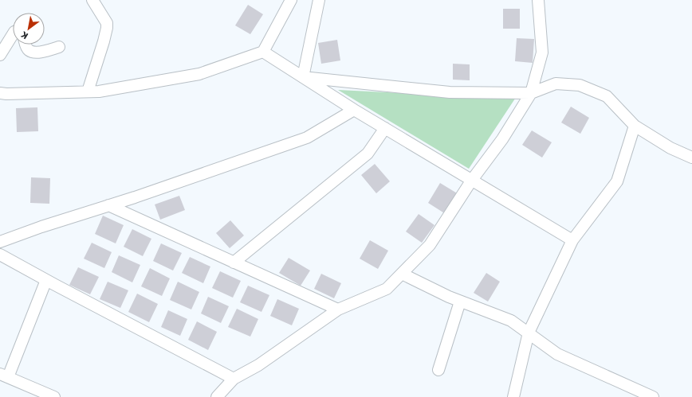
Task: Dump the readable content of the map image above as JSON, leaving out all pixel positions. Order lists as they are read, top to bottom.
{
  "north": "bottom left"
}
